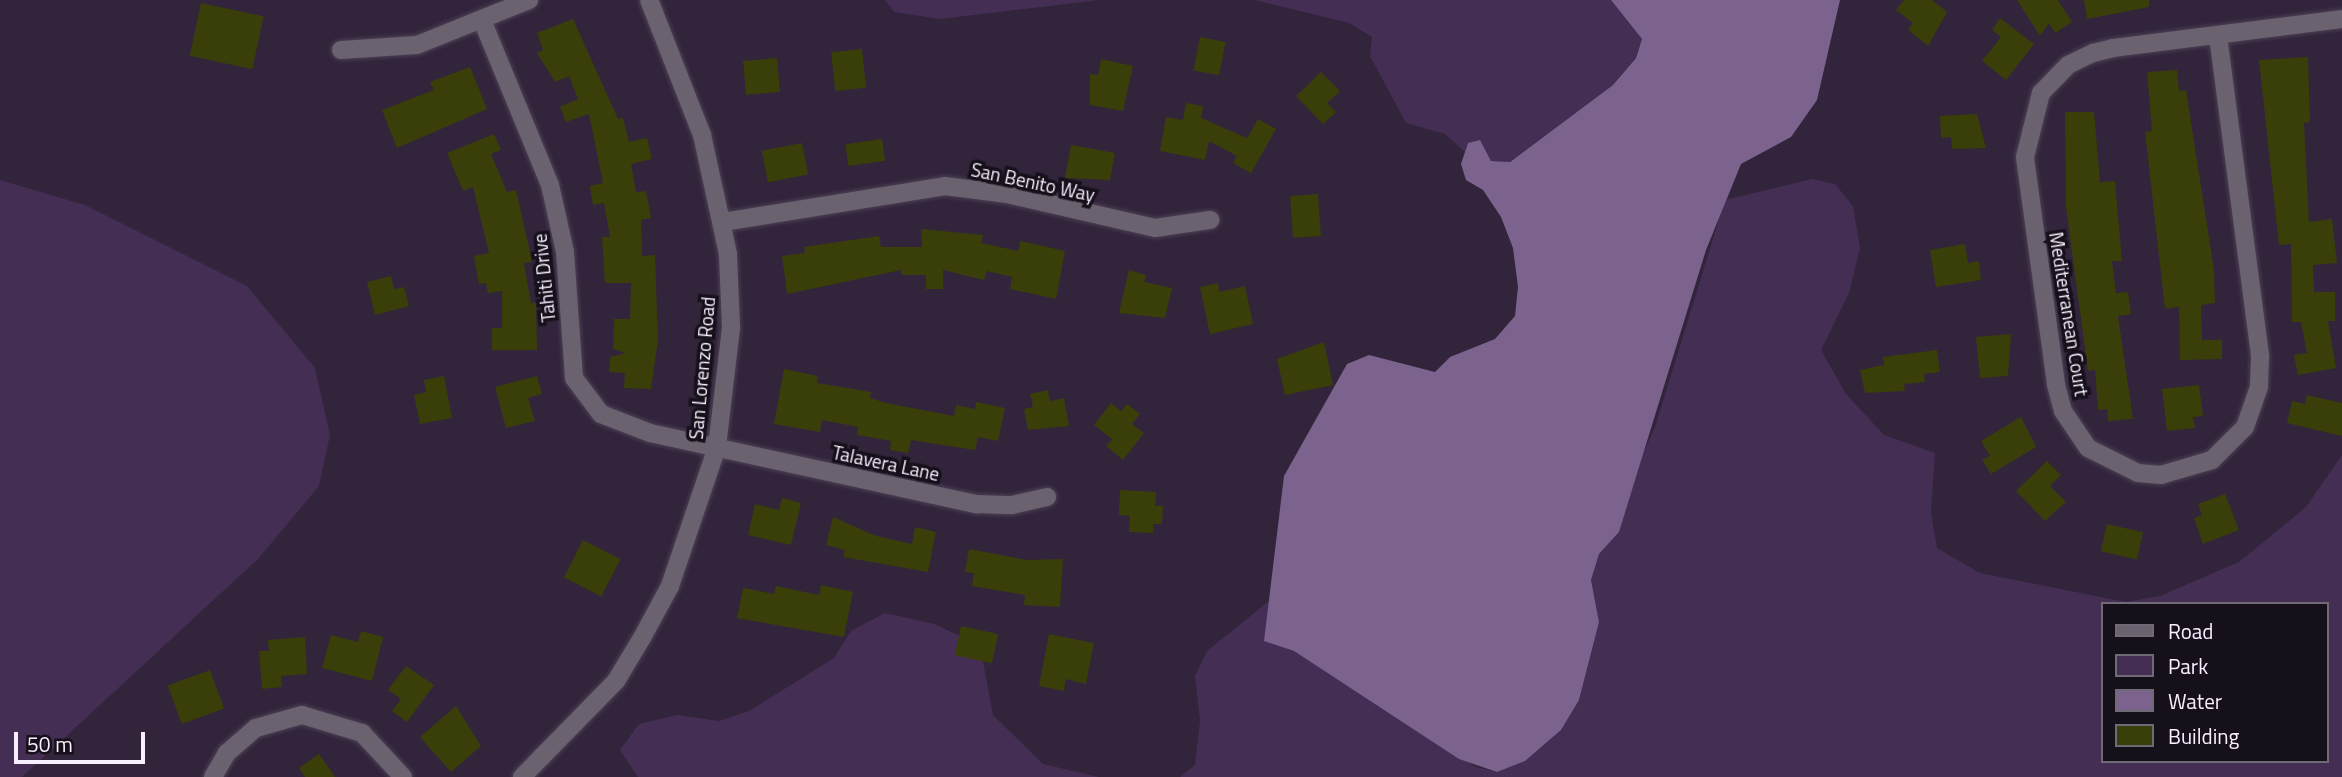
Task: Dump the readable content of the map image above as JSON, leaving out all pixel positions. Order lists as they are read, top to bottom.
{
  "streets": {
    "street": [
      "San Benito Way",
      "Tahiti Drive",
      "Mediterranean Court",
      "San Lorenzo Road",
      "Talavera Lane"
    ]
  },
  "crossings": [
    ["San Benito Way", "San Lorenzo Road"],
    ["Tahiti Drive", "San Lorenzo Road"],
    ["Tahiti Drive", "Talavera Lane"],
    ["San Lorenzo Road", "Talavera Lane"]
  ],
  "legend": [
    "Road",
    "Park",
    "Water",
    "Building"
  ],
  "scale_bar": "50 m"
}
